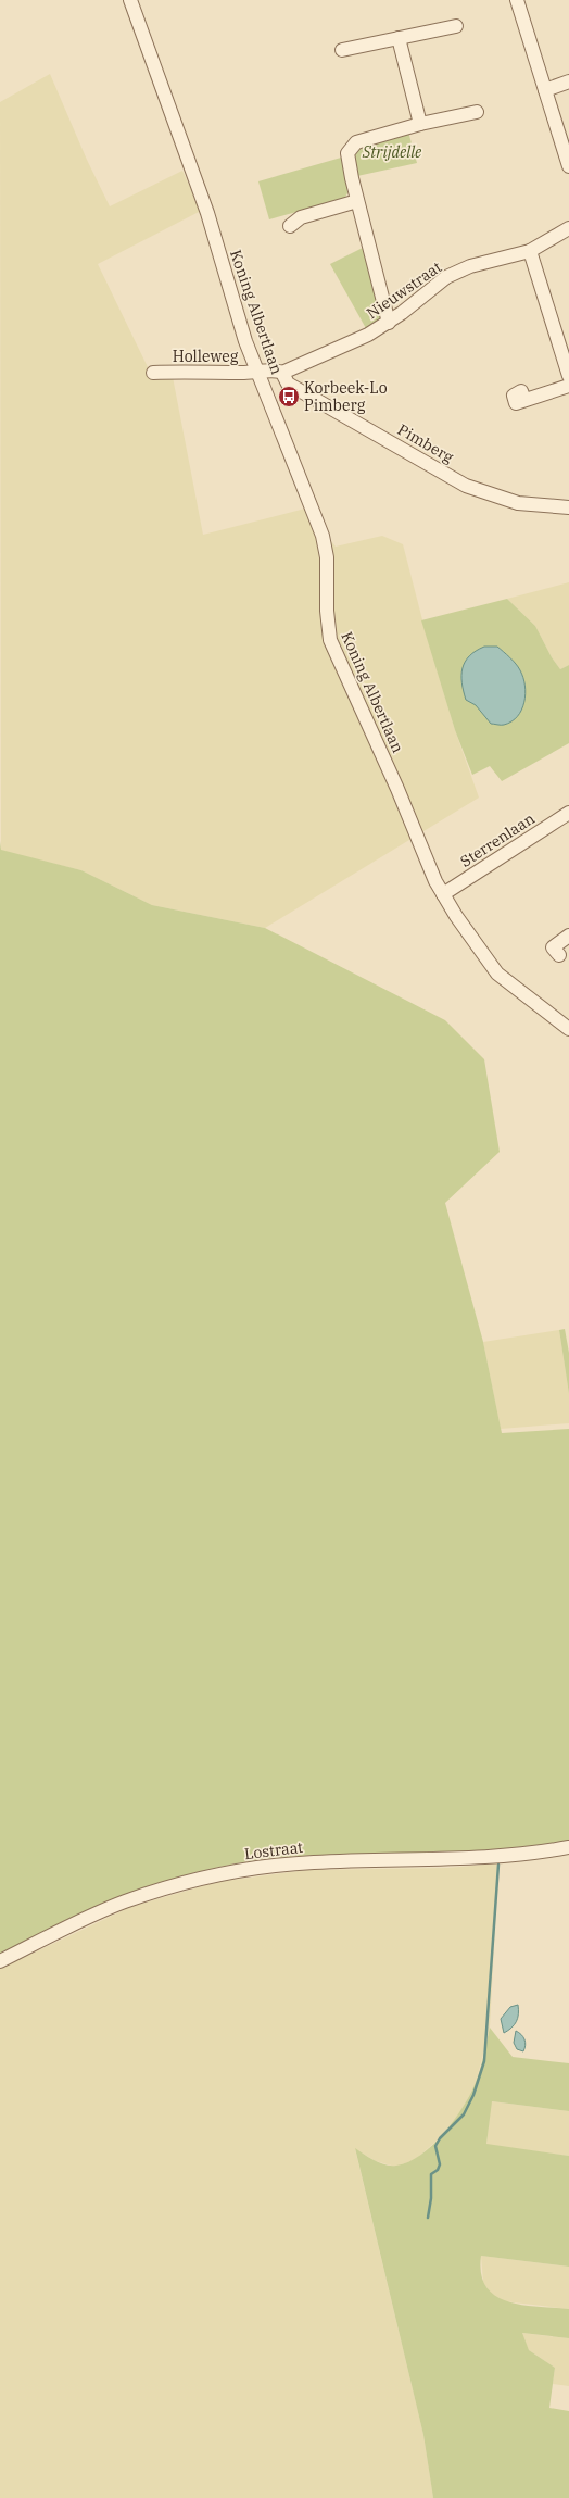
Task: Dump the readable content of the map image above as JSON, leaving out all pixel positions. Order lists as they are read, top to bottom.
{
  "streets": {
    "street": [
      "Nieuwstraat",
      "Koning Albertlaan",
      "Holleweg",
      "Pimberg",
      "Sterrenlaan",
      "Lostraat"
    ]
  },
  "crossings": [
    ["Nieuwstraat", "Koning Albertlaan"],
    ["Nieuwstraat", "Holleweg"],
    ["Nieuwstraat", "Pimberg"],
    ["Koning Albertlaan", "Holleweg"],
    ["Koning Albertlaan", "Sterrenlaan"]
  ],
  "parks": ["Strijdelle"],
  "places": {
    "bus stop": ["Korbeek-Lo Pimberg"]
  }
}
